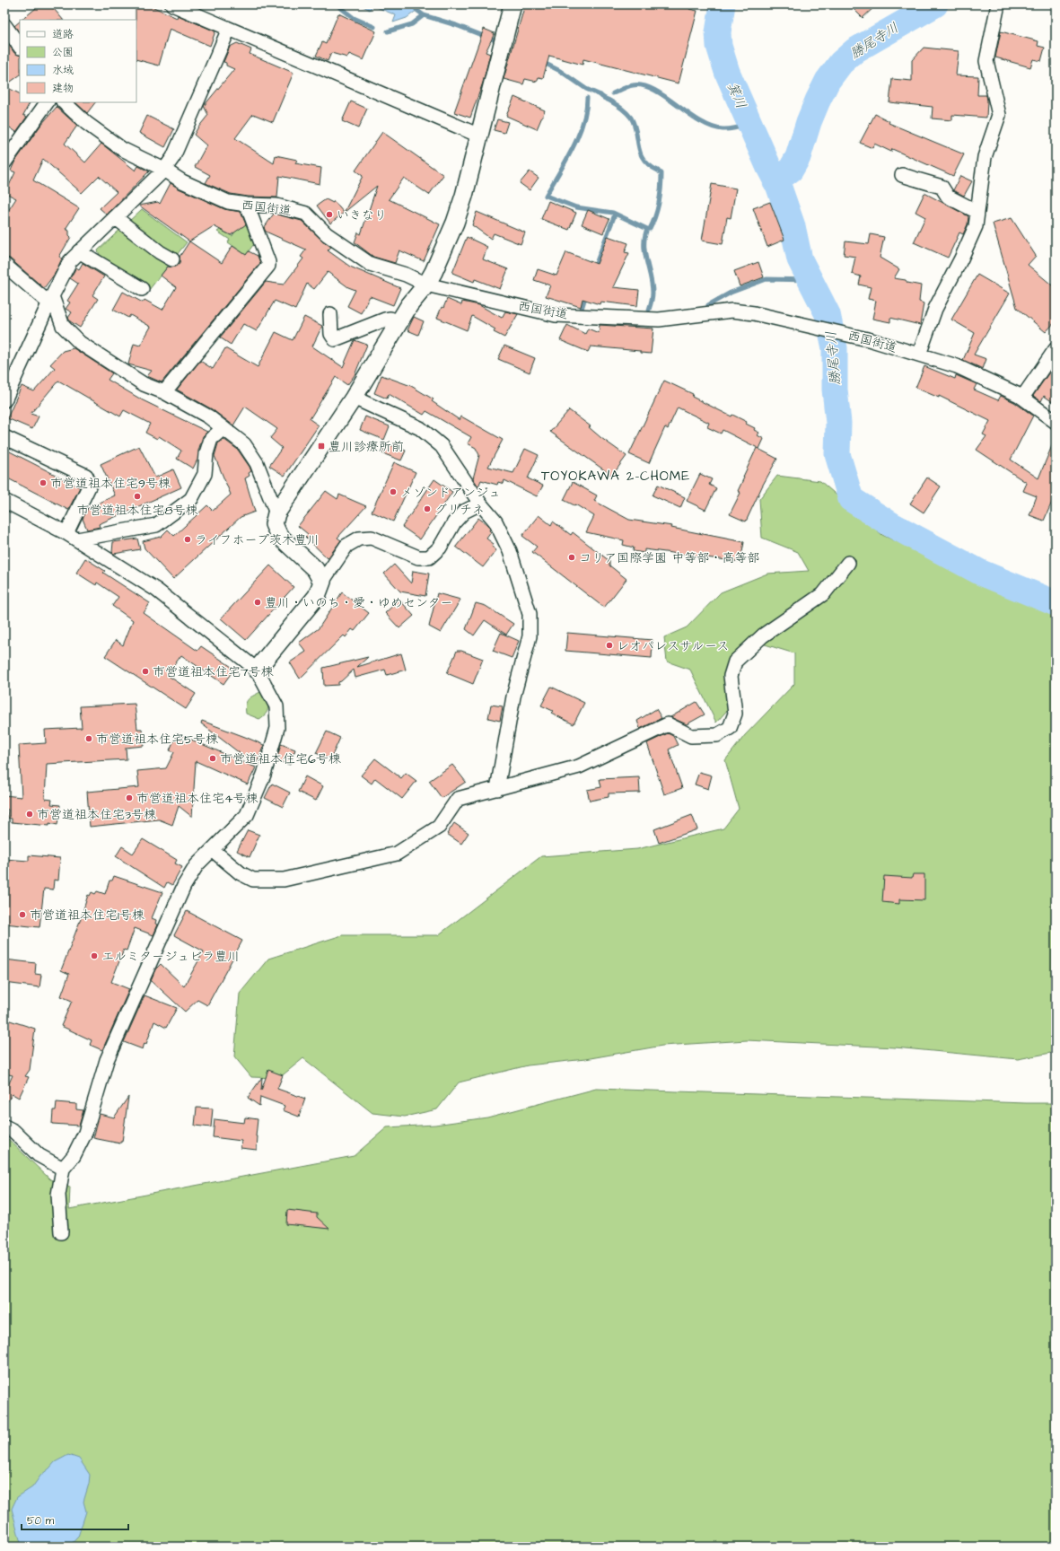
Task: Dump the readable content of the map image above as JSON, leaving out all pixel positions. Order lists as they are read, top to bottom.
{
  "streets": {
    "street": ["西国街道"]
  },
  "districts": ["TOYOKAWA 2-CHOME"],
  "water": ["勝尾寺川", "箕川"],
  "places": {
    "other": [
      "いきなり",
      "市営道祖本住宅9号棟",
      "メゾンドアンジュ",
      "市営道祖本住宅8号棟",
      "グリチネ",
      "ライフホープ茨木豊川",
      "コリア国際学園 中等部・高等部",
      "豊川・いのち・愛・ゆめセンター",
      "レオパレスサルース",
      "市営道祖本住宅7号棟",
      "市営道祖本住宅5号棟",
      "市営道祖本住宅6号棟",
      "市営道祖本住宅4号棟",
      "市営道祖本住宅3号棟",
      "市営道祖本住宅1号棟",
      "エルミタージュビラ豊川"
    ],
    "transit": ["豊川診療所前"]
  },
  "legend": [
    "道路",
    "公園",
    "水域",
    "建物"
  ],
  "scale_bar": "50 m"
}
